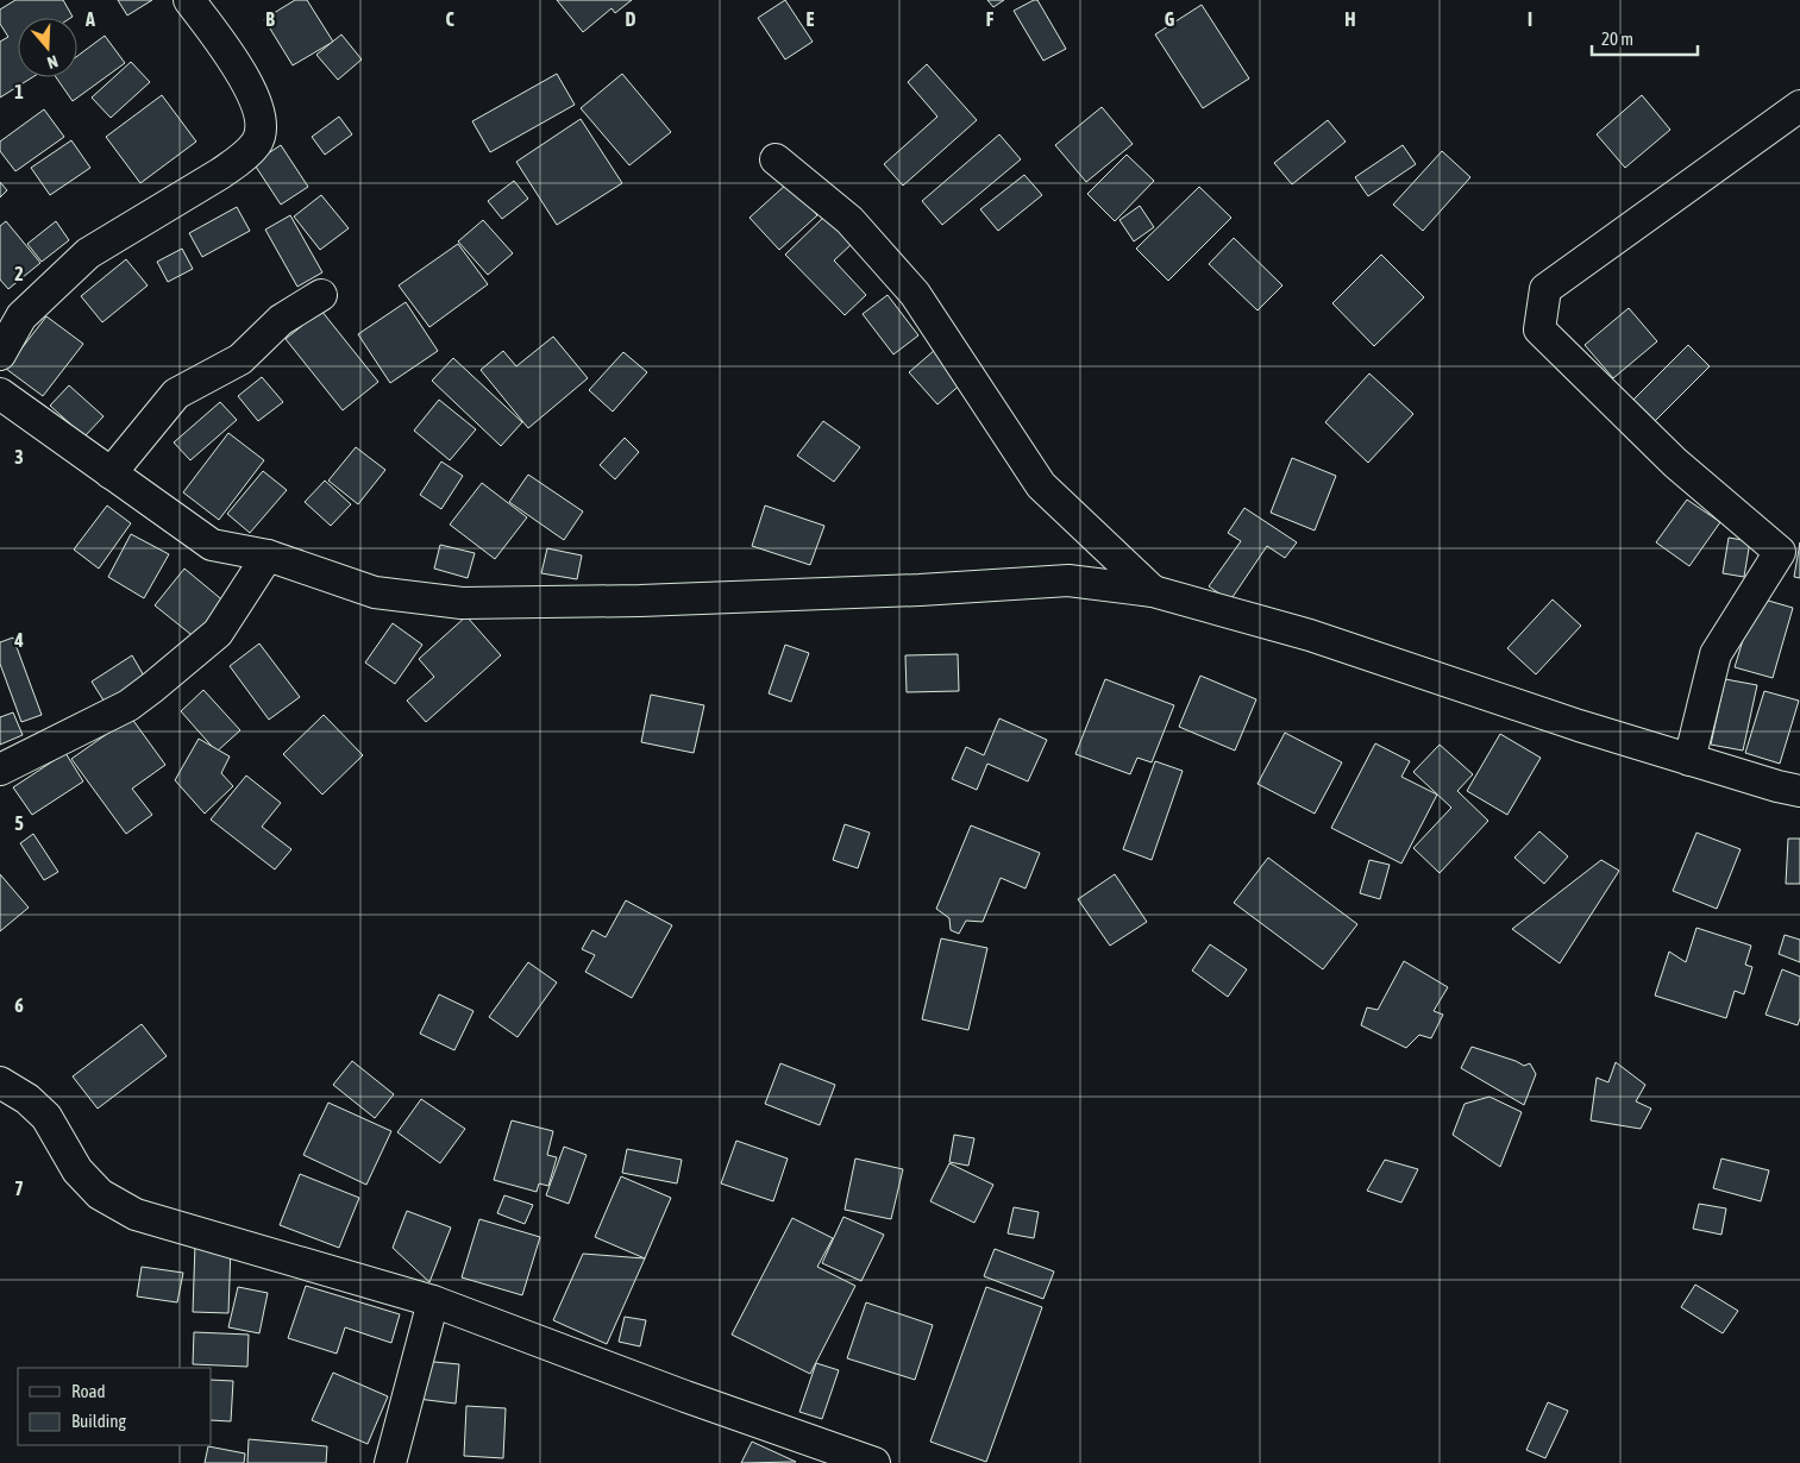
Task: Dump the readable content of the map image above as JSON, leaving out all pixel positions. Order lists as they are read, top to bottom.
{
  "legend": ["Road", "Building"],
  "scale_bar": "20 m",
  "north": "bottom",
  "grid": {
    "columns": [
      "A",
      "B",
      "C",
      "D",
      "E",
      "F",
      "G",
      "H",
      "I"
    ],
    "rows": [
      "1",
      "2",
      "3",
      "4",
      "5",
      "6",
      "7"
    ]
  }
}
